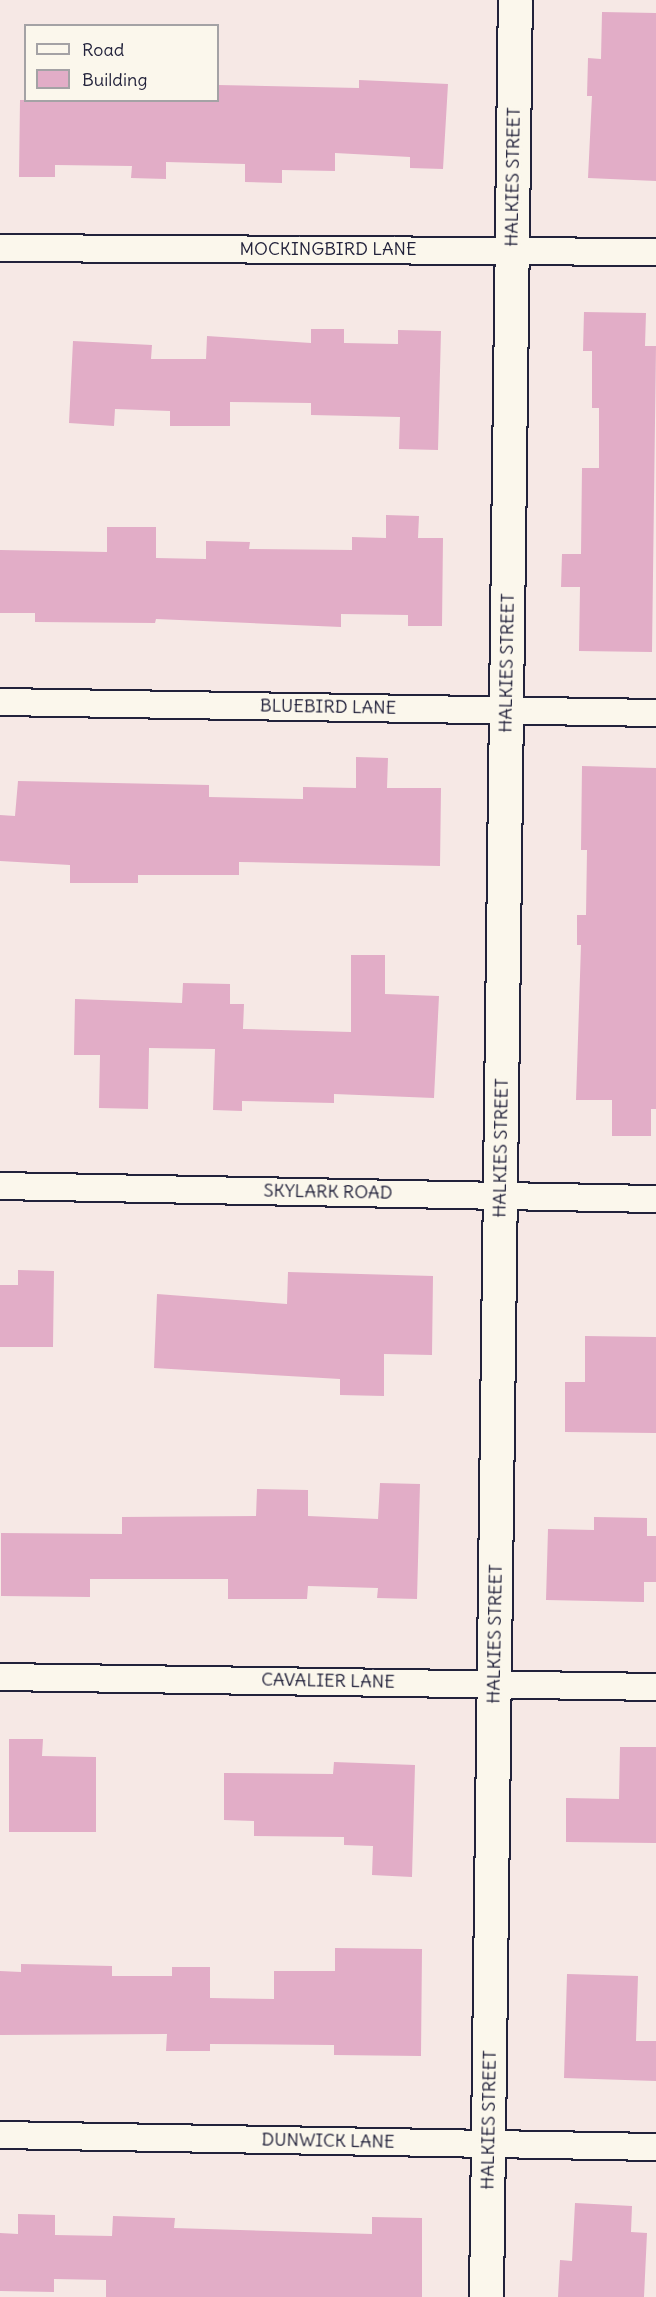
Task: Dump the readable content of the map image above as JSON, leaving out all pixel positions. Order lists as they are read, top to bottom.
{
  "streets": {
    "street": [
      "HALKIES STREET",
      "MOCKINGBIRD LANE",
      "BLUEBIRD LANE",
      "SKYLARK ROAD",
      "CAVALIER LANE",
      "DUNWICK LANE"
    ]
  },
  "crossings": [
    ["HALKIES STREET", "MOCKINGBIRD LANE"],
    ["HALKIES STREET", "BLUEBIRD LANE"],
    ["HALKIES STREET", "SKYLARK ROAD"],
    ["HALKIES STREET", "CAVALIER LANE"],
    ["HALKIES STREET", "DUNWICK LANE"]
  ],
  "legend": ["Road", "Building"]
}
